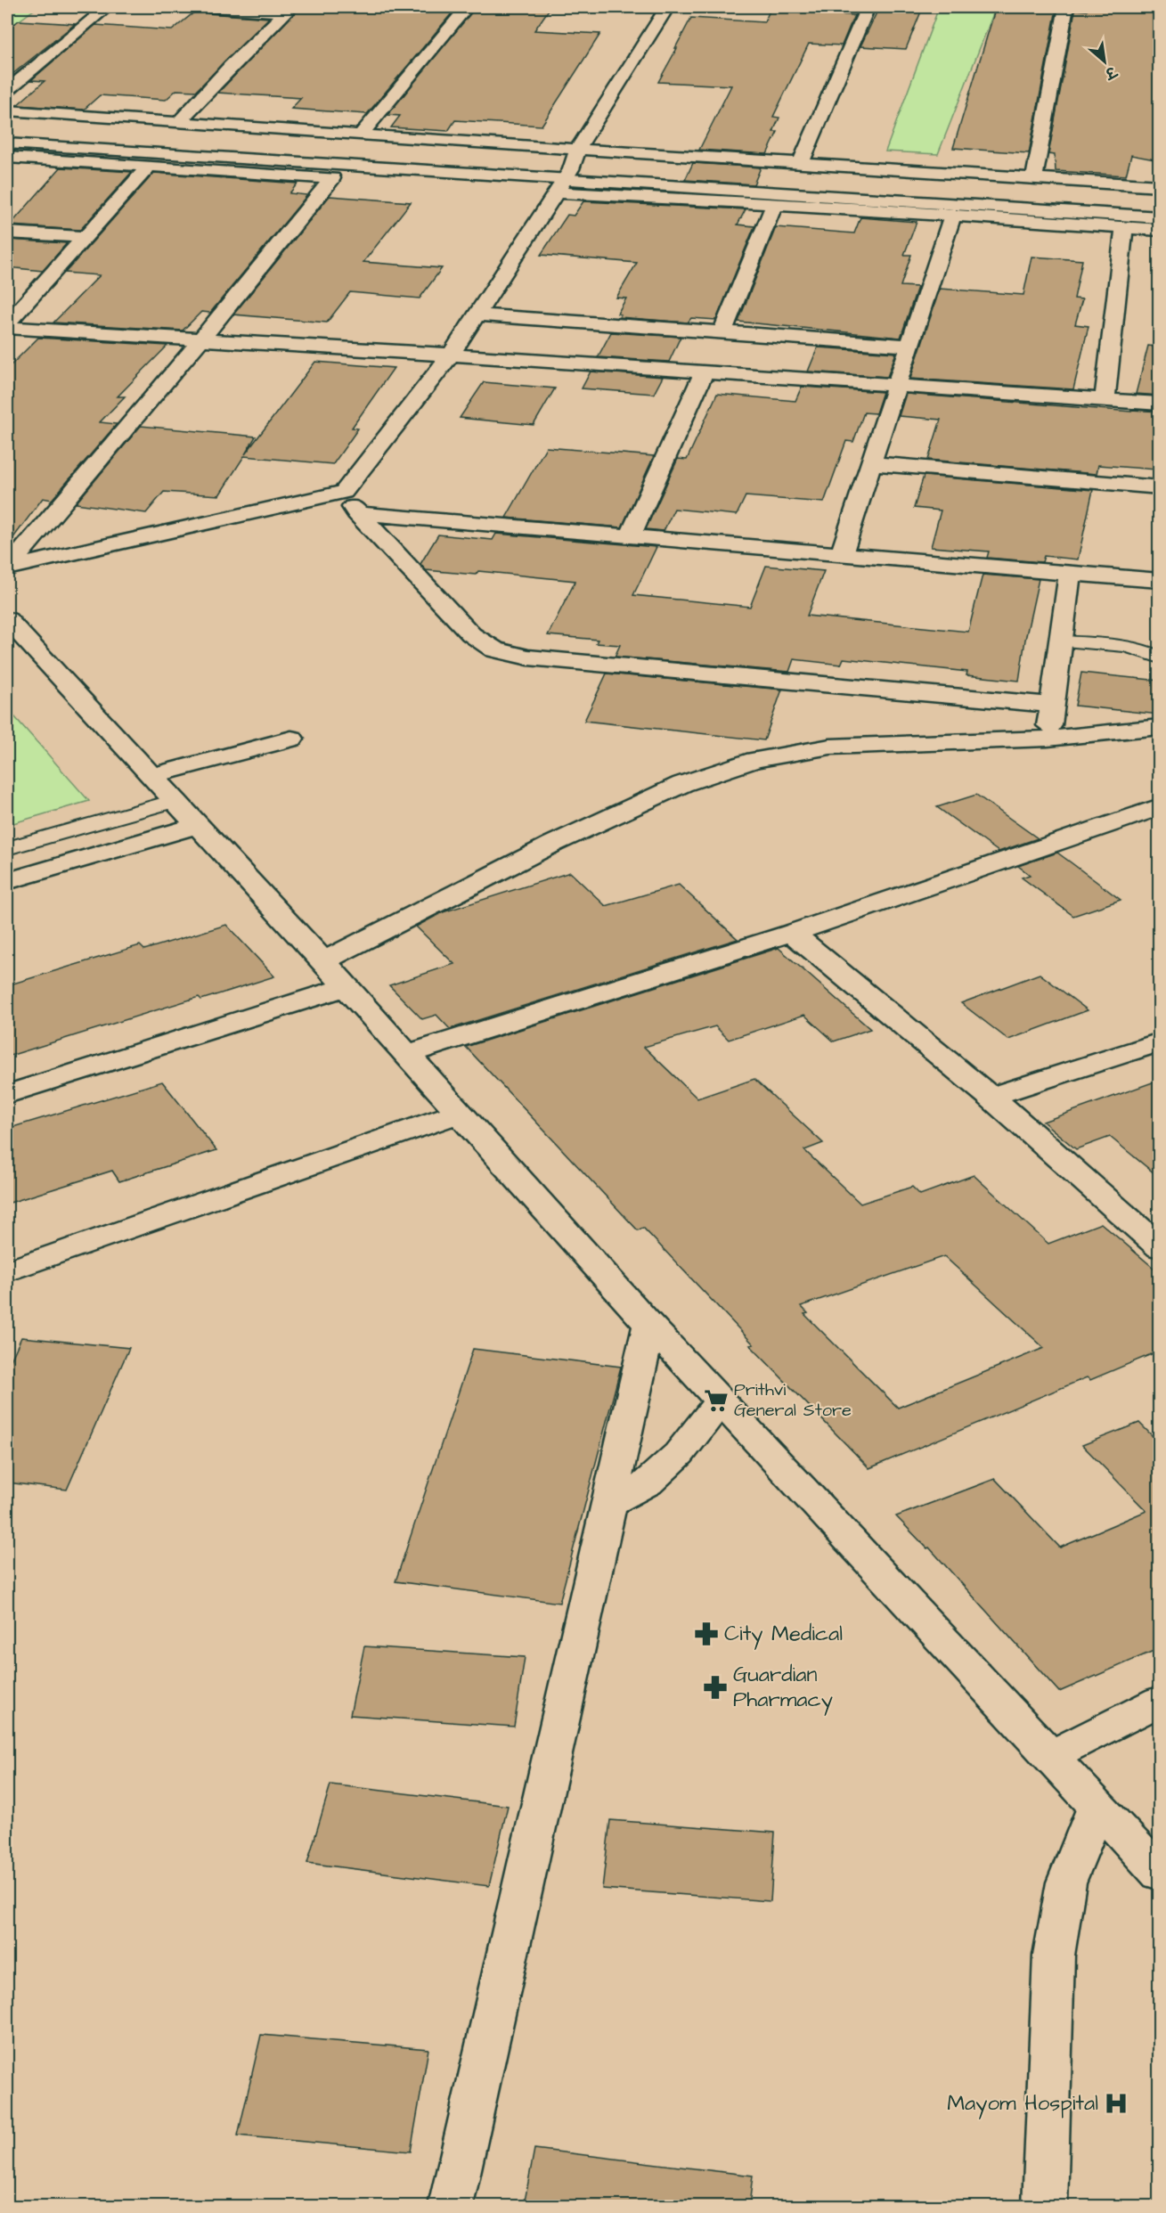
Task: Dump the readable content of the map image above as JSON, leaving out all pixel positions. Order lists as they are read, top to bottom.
{
  "places": {
    "supermarket": ["Prithvi General Store"],
    "pharmacy": ["City Medical", "Guardian Pharmacy"],
    "hospital": ["Mayom Hospital"]
  },
  "north": "bottom right"
}
